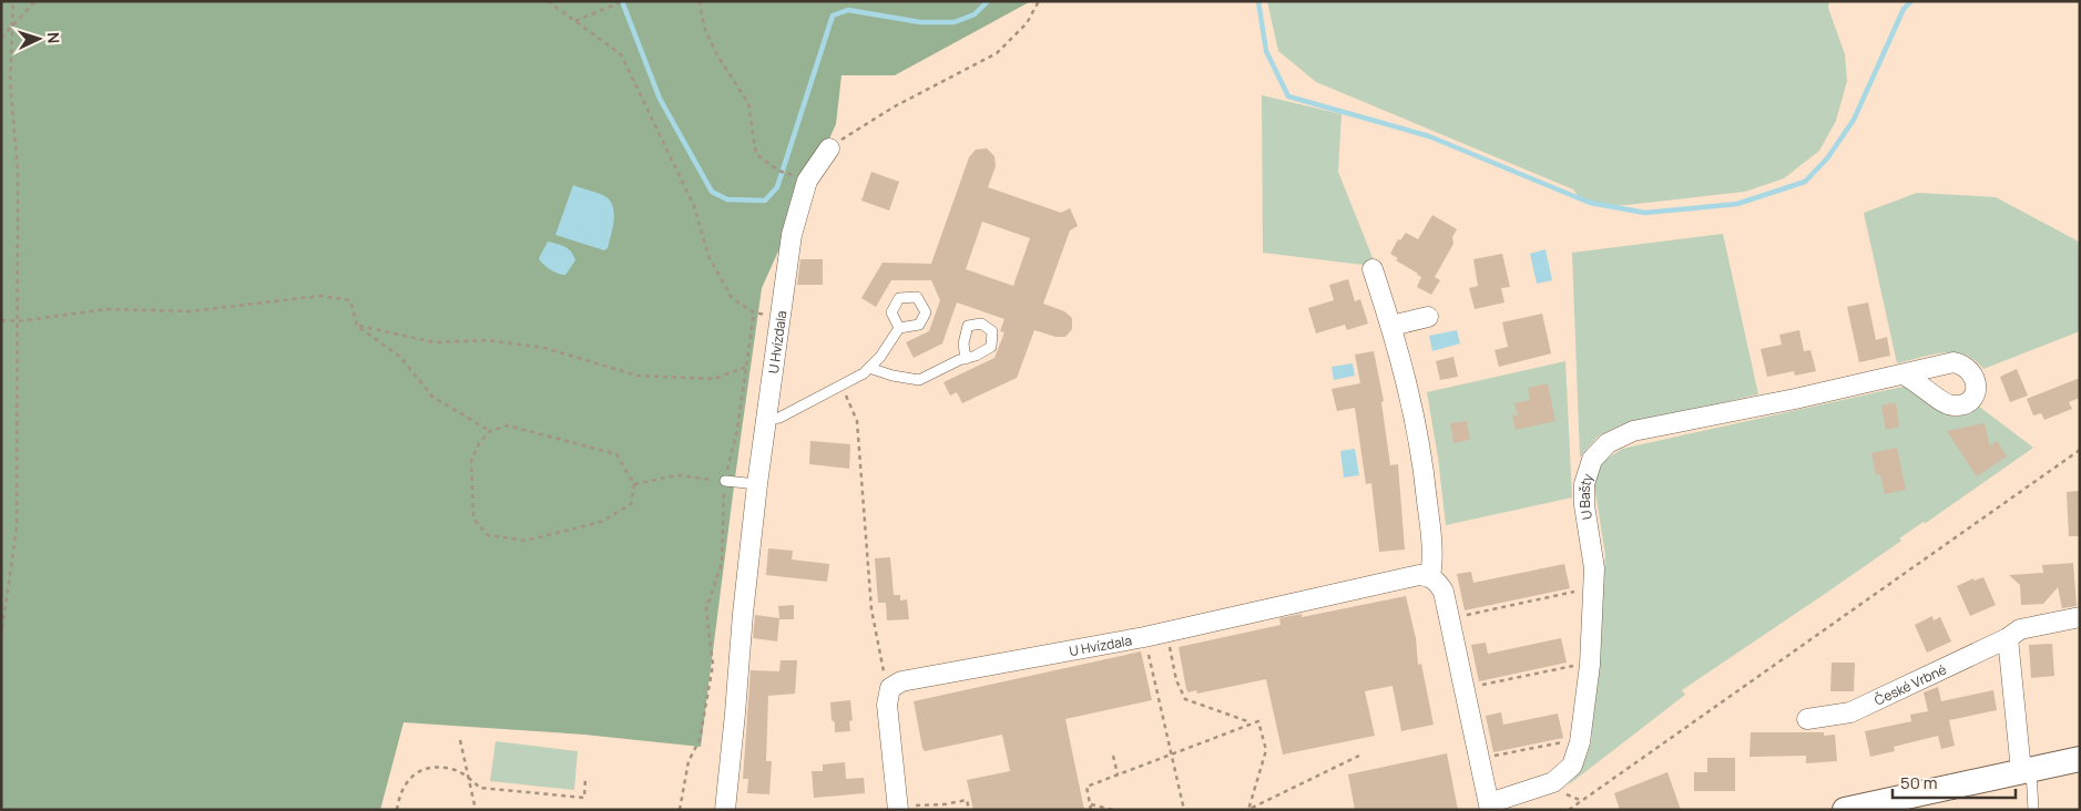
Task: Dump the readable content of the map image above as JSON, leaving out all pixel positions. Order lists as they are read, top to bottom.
{
  "streets": {
    "street": ["U Hvízdala", "U Bašty", "České Vrbné"]
  },
  "scale_bar": "50 m",
  "north": "right"
}
